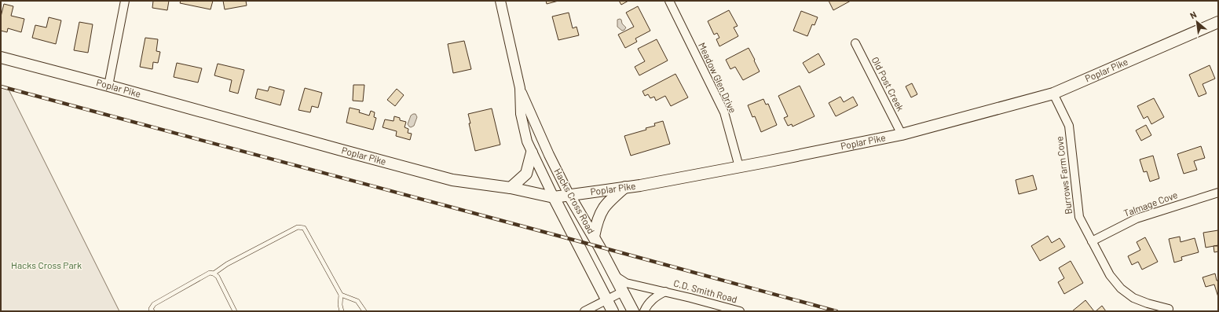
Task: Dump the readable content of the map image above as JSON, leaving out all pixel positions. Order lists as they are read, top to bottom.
{
  "streets": {
    "main road": ["Poplar Pike", "Hacks Cross Road"],
    "street": [
      "Meadow Glen Drive",
      "Old Post Creek",
      "Burrows Farm Cove",
      "Talmage Cove",
      "C.D. Smith Road"
    ]
  },
  "crossings": [
    ["Poplar Pike", "Meadow Glen Drive"],
    ["Poplar Pike", "Old Post Creek"],
    ["Poplar Pike", "Burrows Farm Cove"],
    ["Poplar Pike", "Hacks Cross Road"],
    ["Burrows Farm Cove", "Talmage Cove"],
    ["Hacks Cross Road", "C.D. Smith Road"]
  ],
  "parks": ["Hacks Cross Park"],
  "north": "top left"
}
